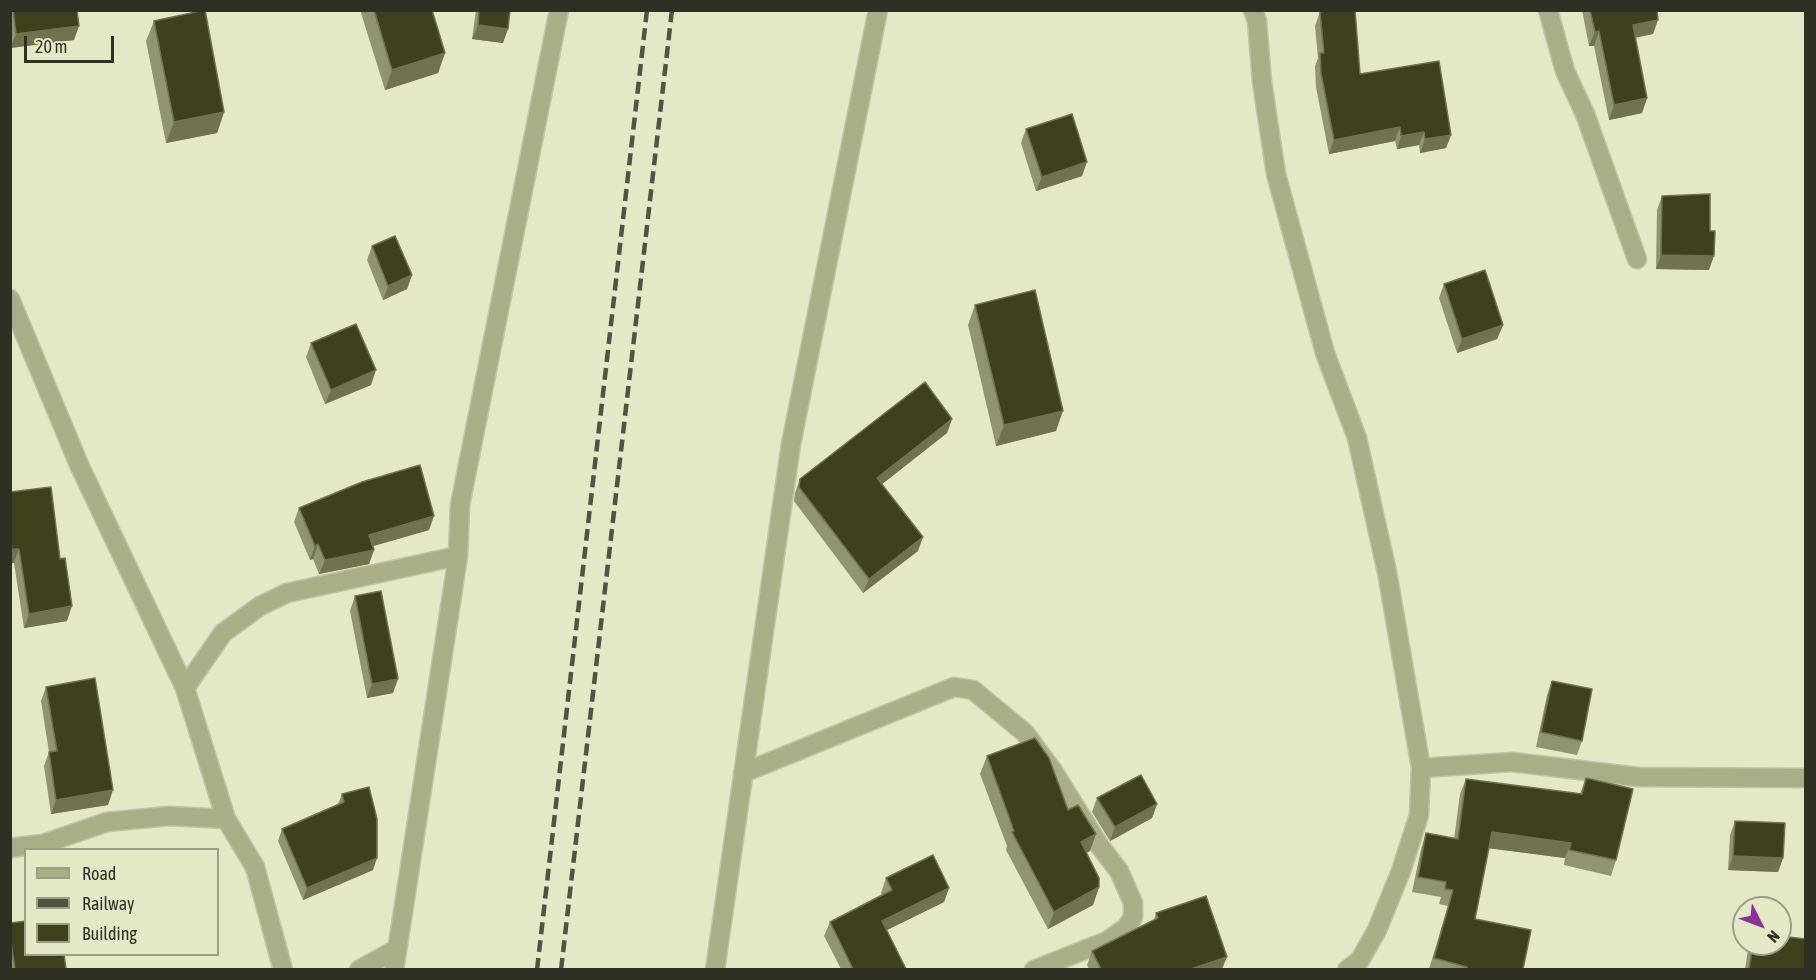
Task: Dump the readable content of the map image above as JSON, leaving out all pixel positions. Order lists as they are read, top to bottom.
{
  "legend": ["Road", "Railway", "Building"],
  "scale_bar": "20 m",
  "north": "bottom right"
}
